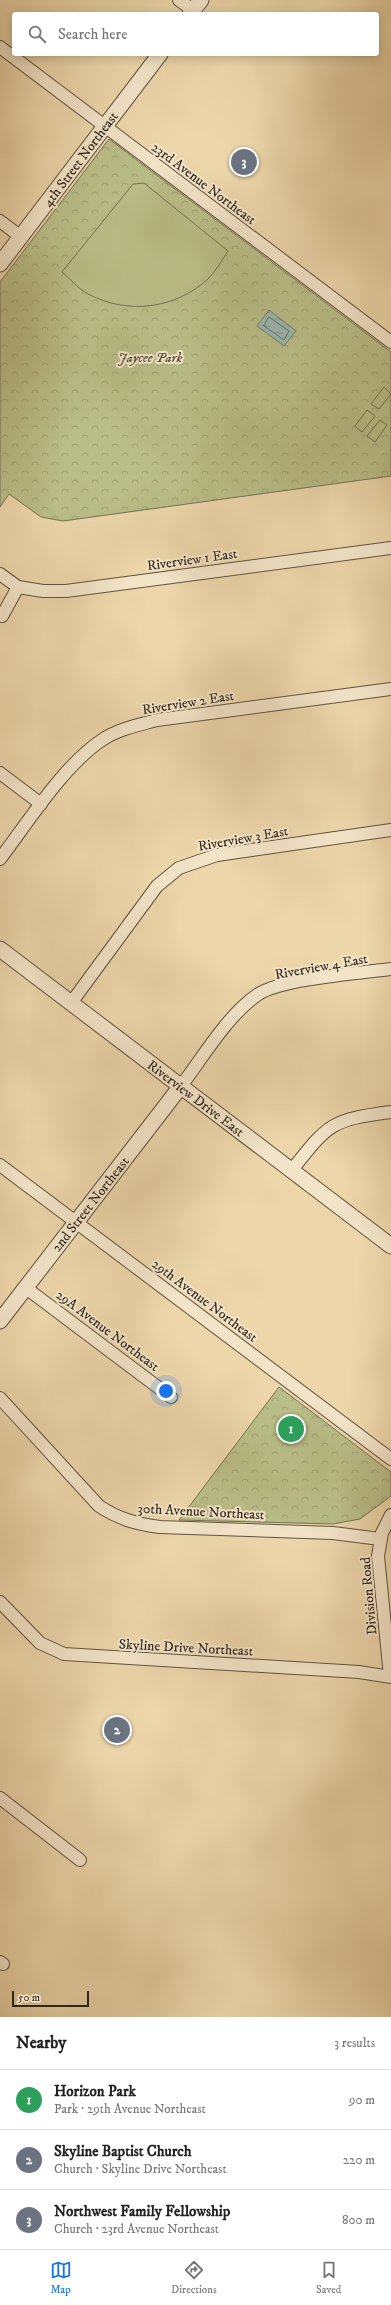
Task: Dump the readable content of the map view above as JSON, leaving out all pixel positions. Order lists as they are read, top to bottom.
{
  "streets": {
    "street": [
      "4th Street Northeast",
      "23rd Avenue Northeast",
      "Riverview 1 East",
      "Riverview 2 East",
      "Riverview 3 East",
      "Riverview 4 East",
      "Riverview Drive East",
      "2nd Street Northeast",
      "29th Avenue Northeast",
      "29A Avenue Northeast",
      "30th Avenue Northeast",
      "Division Road",
      "Skyline Drive Northeast"
    ]
  },
  "crossings": [
    ["4th Street Northeast", "23rd Avenue Northeast"],
    ["Riverview 3 East", "Riverview Drive East"],
    ["Riverview 4 East", "Riverview Drive East"],
    ["Riverview 4 East", "2nd Street Northeast"],
    ["Riverview Drive East", "2nd Street Northeast"],
    ["2nd Street Northeast", "29th Avenue Northeast"],
    ["2nd Street Northeast", "29A Avenue Northeast"],
    ["30th Avenue Northeast", "Division Road"],
    ["Division Road", "Skyline Drive Northeast"]
  ],
  "parks": ["Jaycee Park"],
  "scale_bar": "50 m",
  "page": {
    "search": "Search here",
    "pins": ["3", "1", "2"],
    "scale": "50 m",
    "heading": ["Nearby", "3 results"],
    "list": [
      {
        "mark": "1",
        "name": "Horizon Park",
        "note": "Park · 29th Avenue Northeast",
        "value": "90 m"
      },
      {
        "mark": "2",
        "name": "Skyline Baptist Church",
        "note": "Church · Skyline Drive Northeast",
        "value": "220 m"
      },
      {
        "mark": "3",
        "name": "Northwest Family Fellowship",
        "note": "Church · 23rd Avenue Northeast",
        "value": "800 m"
      }
    ],
    "nav": ["Map", "Directions", "Saved"]
  }
}
